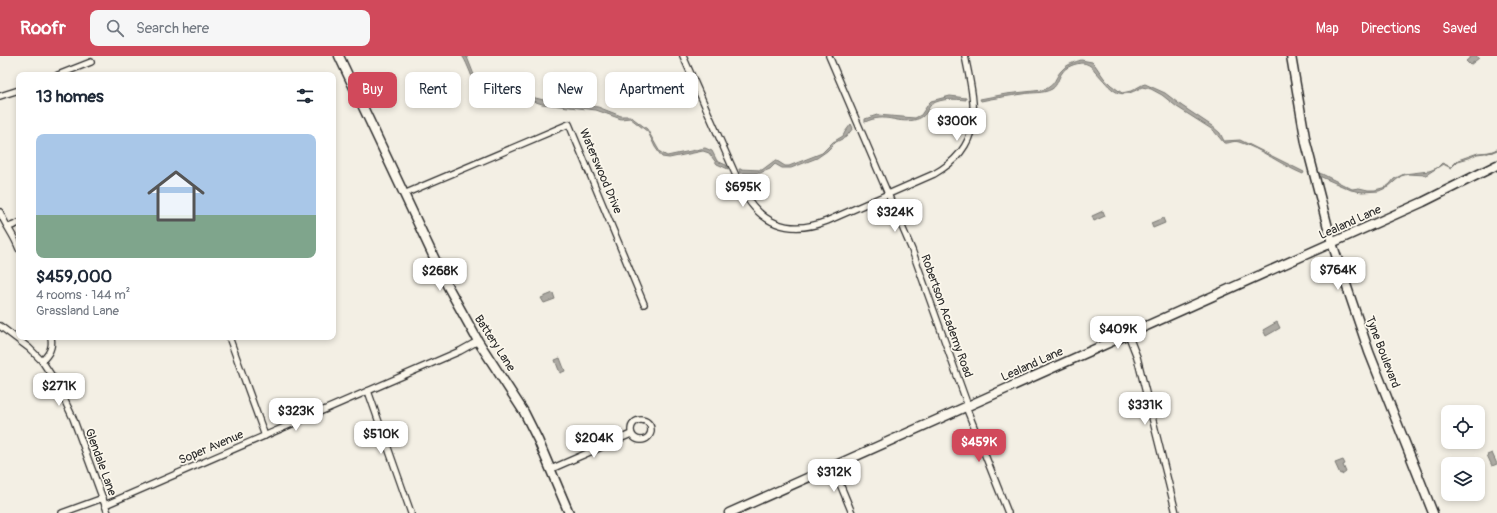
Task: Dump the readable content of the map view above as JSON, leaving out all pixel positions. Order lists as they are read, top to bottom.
{
  "streets": {
    "street": [
      "Waterswood Drive",
      "Lealand Lane",
      "Robertson Academy Road",
      "Battery Lane",
      "Tyne Boulevard",
      "Soper Avenue",
      "Glendale Lane"
    ]
  },
  "crossings": [
    ["Waterswood Drive", "Battery Lane"],
    ["Lealand Lane", "Robertson Academy Road"],
    ["Lealand Lane", "Tyne Boulevard"],
    ["Battery Lane", "Soper Avenue"],
    ["Soper Avenue", "Glendale Lane"]
  ],
  "page": {
    "header": "Roofr",
    "search": "Search here",
    "nav": ["Map", "Directions", "Saved"],
    "chip": [
      "Buy",
      "Rent",
      "Filters",
      "New",
      "Apartment"
    ],
    "heading": "13 homes",
    "price": [
      "$300K",
      "$695K",
      "$324K",
      "$764K",
      "$268K",
      "$409K",
      "$271K",
      "$331K",
      "$323K",
      "$510K",
      "$204K",
      "$459K",
      "$312K"
    ],
    "list": [
      {
        "name": "$459,000",
        "note": "4 rooms · 144 m² · Grassland Lane"
      }
    ]
  }
}
